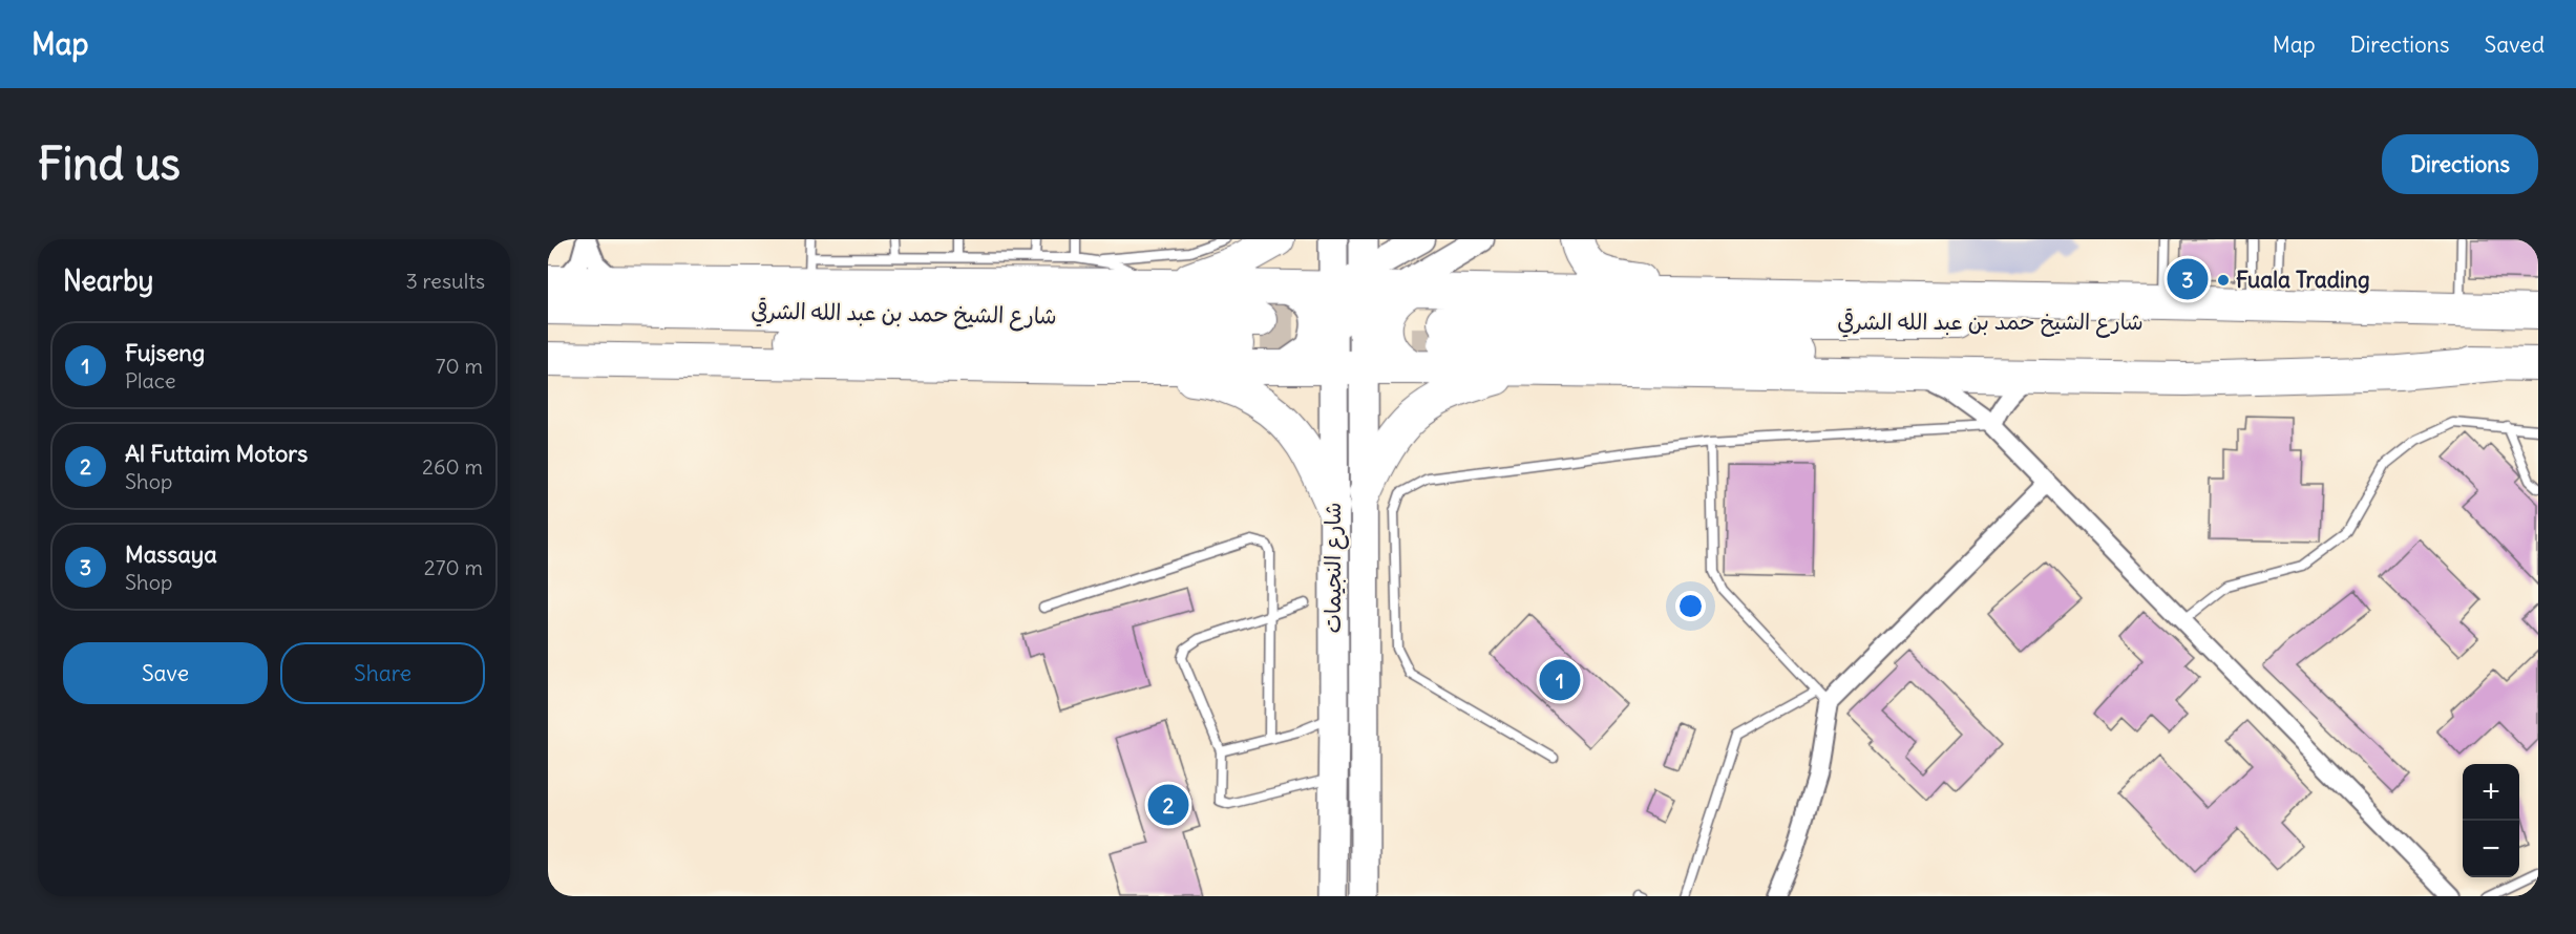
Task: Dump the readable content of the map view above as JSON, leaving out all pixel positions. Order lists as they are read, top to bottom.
{
  "streets": {
    "highway": ["شارع الشيخ حمد بن عبد الله الشرقي"],
    "main road": ["شارع النجيمات"]
  },
  "places": ["Fuala Trading"],
  "page": {
    "header": "Map",
    "nav": ["Map", "Directions", "Saved"],
    "buttons": [
      "Directions",
      ["Save", "Share"]
    ],
    "title": "Find us",
    "heading": ["Nearby", "3 results"],
    "pins": ["3", "1", "2"],
    "list": [
      {
        "mark": "1",
        "name": "Fujseng",
        "note": "Place",
        "value": "70 m"
      },
      {
        "mark": "2",
        "name": "Al Futtaim Motors",
        "note": "Shop",
        "value": "260 m"
      },
      {
        "mark": "3",
        "name": "Massaya",
        "note": "Shop",
        "value": "270 m"
      }
    ],
    "map_buttons": ["+", "−"]
  }
}
